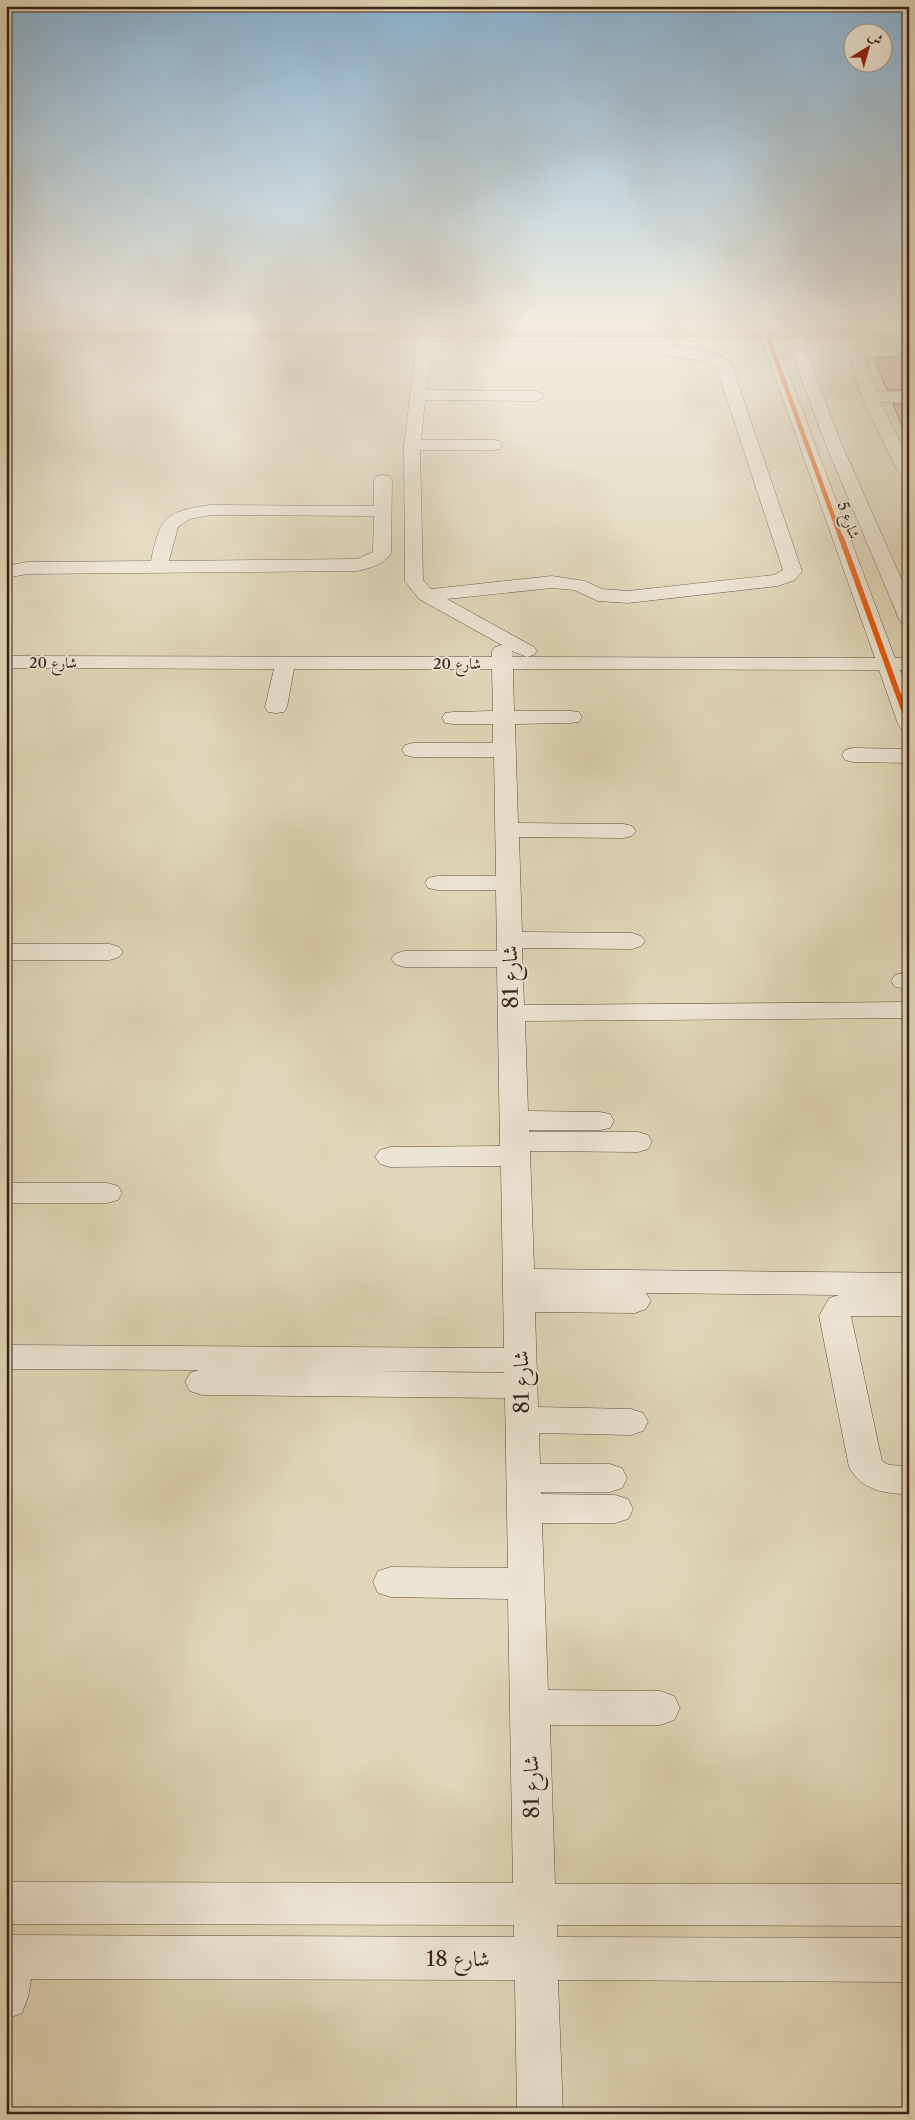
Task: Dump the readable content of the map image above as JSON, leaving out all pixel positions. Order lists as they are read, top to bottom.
{
  "streets": {
    "street": [
      "شارع 5",
      "شارع 20",
      "شارع 81",
      "شارع 18"
    ]
  },
  "crossings": [
    ["شارع 5", "شارع 20"],
    ["شارع 20", "شارع 81"],
    ["شارع 81", "شارع 18"]
  ],
  "north": "top right"
}
